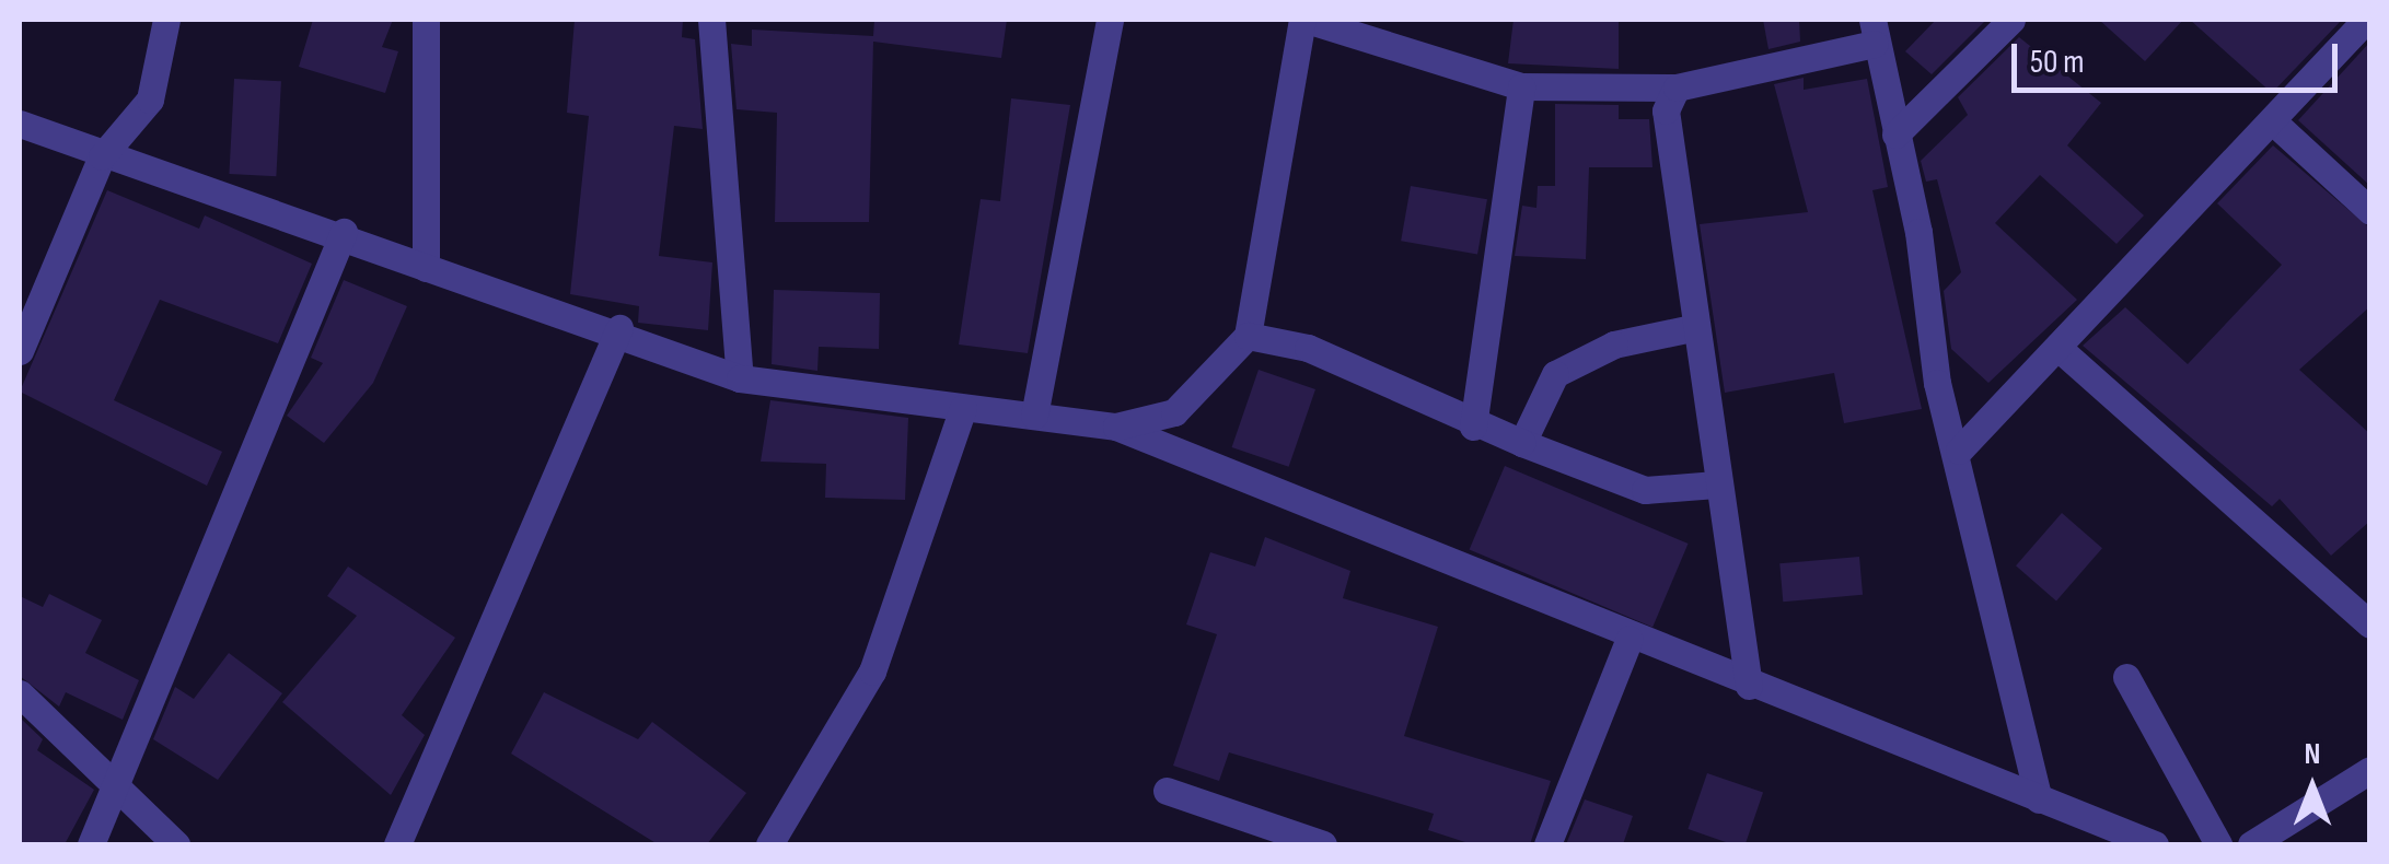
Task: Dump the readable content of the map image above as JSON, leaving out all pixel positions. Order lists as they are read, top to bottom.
{
  "scale_bar": "50 m",
  "north": "top"
}
